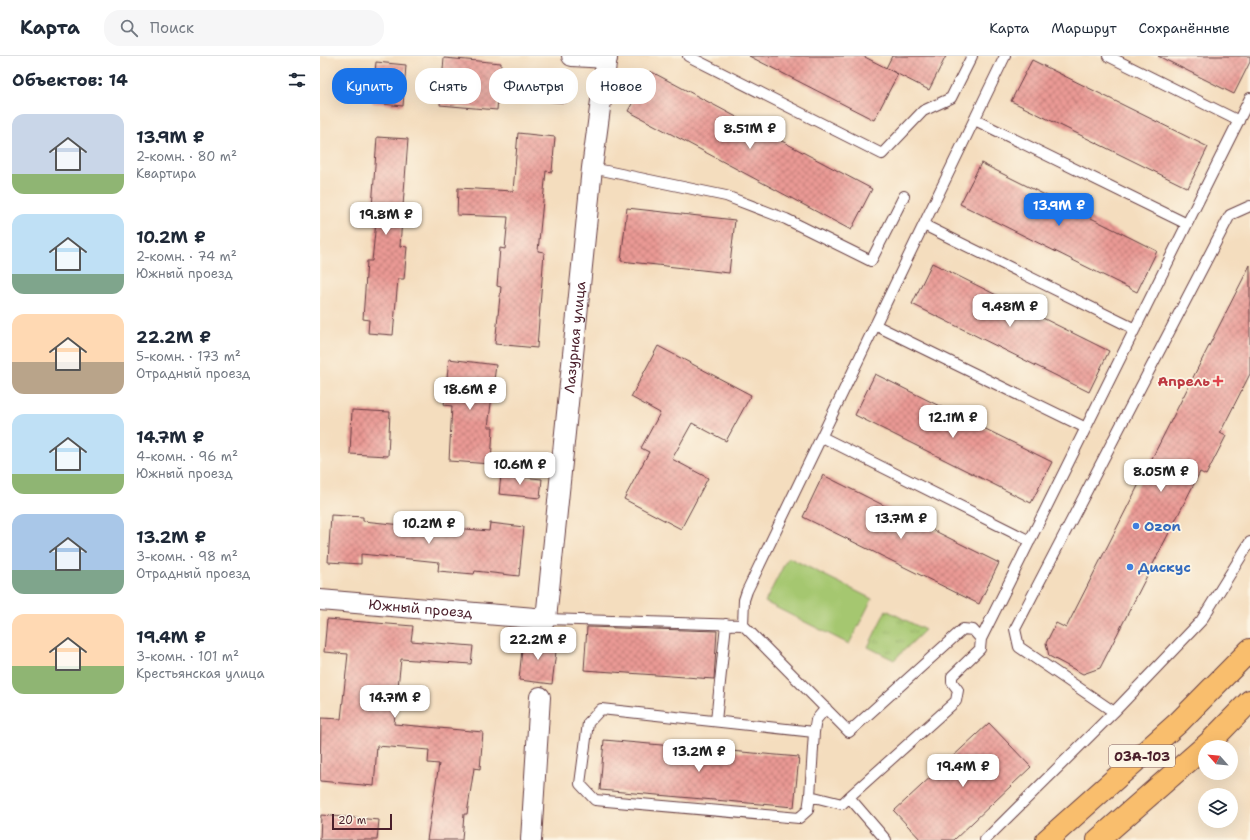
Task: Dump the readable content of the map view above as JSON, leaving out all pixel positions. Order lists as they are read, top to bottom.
{
  "streets": {
    "main road": ["03А-103"],
    "street": ["Лазурная улица", "Южный проезд"]
  },
  "crossings": [
    ["Лазурная улица", "Южный проезд"]
  ],
  "places": {
    "health": ["Апрель"],
    "other": ["Ozon", "Дискус"]
  },
  "scale_bar": "20 m",
  "north": "top left",
  "page": {
    "header": "Карта",
    "search": "Поиск",
    "nav": ["Карта", "Маршрут", "Сохранённые"],
    "heading": "Объектов: 14",
    "chip": [
      "Купить",
      "Снять",
      "Фильтры",
      "Новое"
    ],
    "list": [
      {
        "name": "13.9M ₽",
        "note": "2-комн. · 80 m² · Квартира"
      },
      {
        "name": "10.2M ₽",
        "note": "2-комн. · 74 m² · Южный проезд"
      },
      {
        "name": "22.2M ₽",
        "note": "5-комн. · 173 m² · Отрадный проезд"
      },
      {
        "name": "14.7M ₽",
        "note": "4-комн. · 96 m² · Южный проезд"
      },
      {
        "name": "13.2M ₽",
        "note": "3-комн. · 98 m² · Отрадный проезд"
      },
      {
        "name": "19.4M ₽",
        "note": "3-комн. · 101 m² · Крестьянская улица"
      }
    ],
    "price": [
      "8.51M ₽",
      "13.9M ₽",
      "19.8M ₽",
      "9.48M ₽",
      "18.6M ₽",
      "12.1M ₽",
      "10.6M ₽",
      "8.05M ₽",
      "13.7M ₽",
      "10.2M ₽",
      "22.2M ₽",
      "14.7M ₽",
      "13.2M ₽",
      "19.4M ₽"
    ],
    "scale": "20 m"
  }
}
